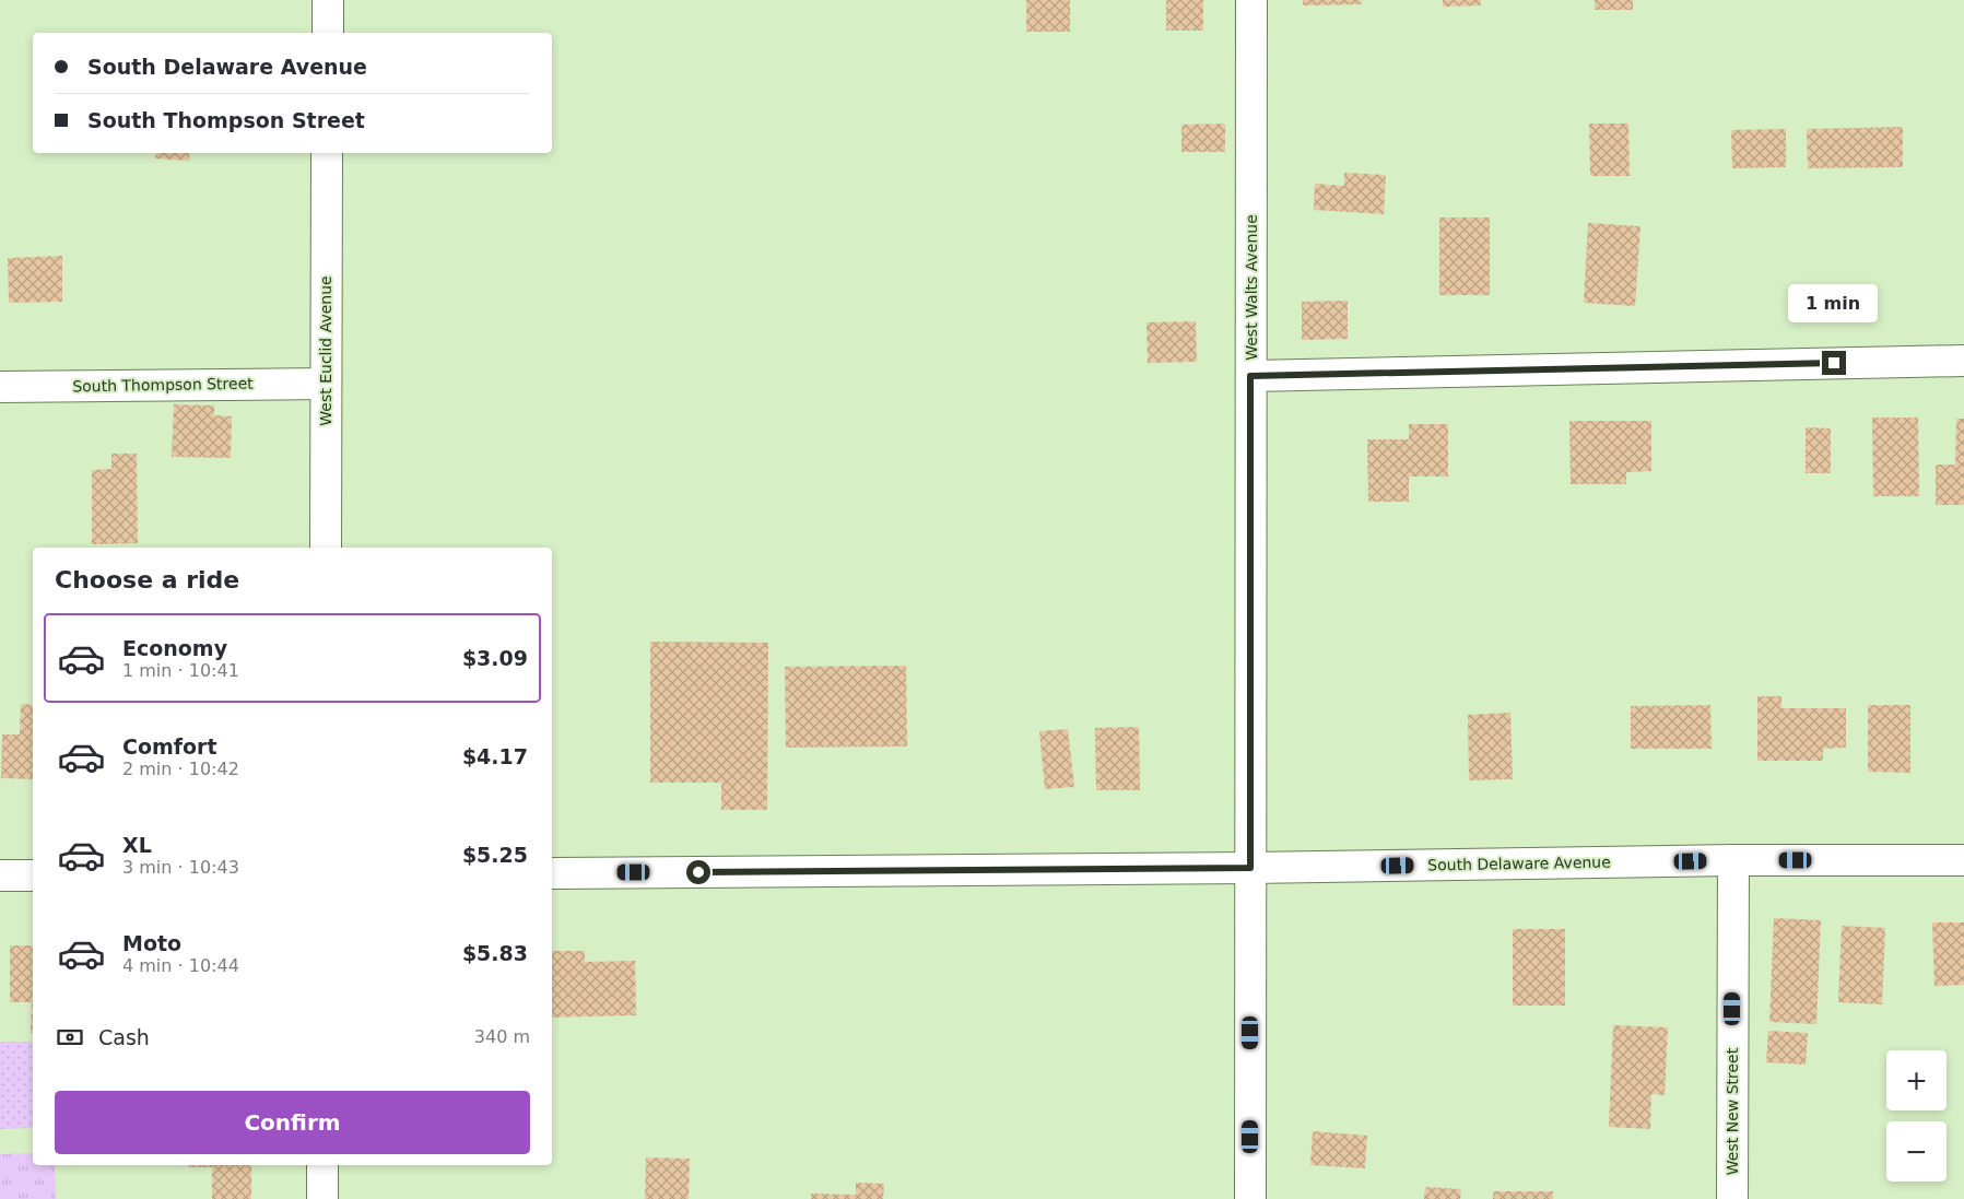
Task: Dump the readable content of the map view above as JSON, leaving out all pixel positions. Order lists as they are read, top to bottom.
{
  "streets": {
    "street": [
      "West Walts Avenue",
      "West Euclid Avenue",
      "South Thompson Street",
      "South Delaware Avenue",
      "West New Street"
    ]
  },
  "crossings": [
    ["West Walts Avenue", "South Delaware Avenue"],
    ["West Euclid Avenue", "South Thompson Street"],
    ["South Delaware Avenue", "West New Street"]
  ],
  "page": {
    "banner": ["South Delaware Avenue", "South Thompson Street"],
    "bubble": "1 min",
    "heading": "Choose a ride",
    "list": [
      {
        "name": "Economy",
        "note": "1 min · 10:41",
        "value": "$3.09"
      },
      {
        "name": "Comfort",
        "note": "2 min · 10:42",
        "value": "$4.17"
      },
      {
        "name": "XL",
        "note": "3 min · 10:43",
        "value": "$5.25"
      },
      {
        "name": "Moto",
        "note": "4 min · 10:44",
        "value": "$5.83"
      }
    ],
    "pay": ["Cash", "340 m"],
    "map_buttons": ["+", "−"],
    "buttons": "Confirm"
  }
}
